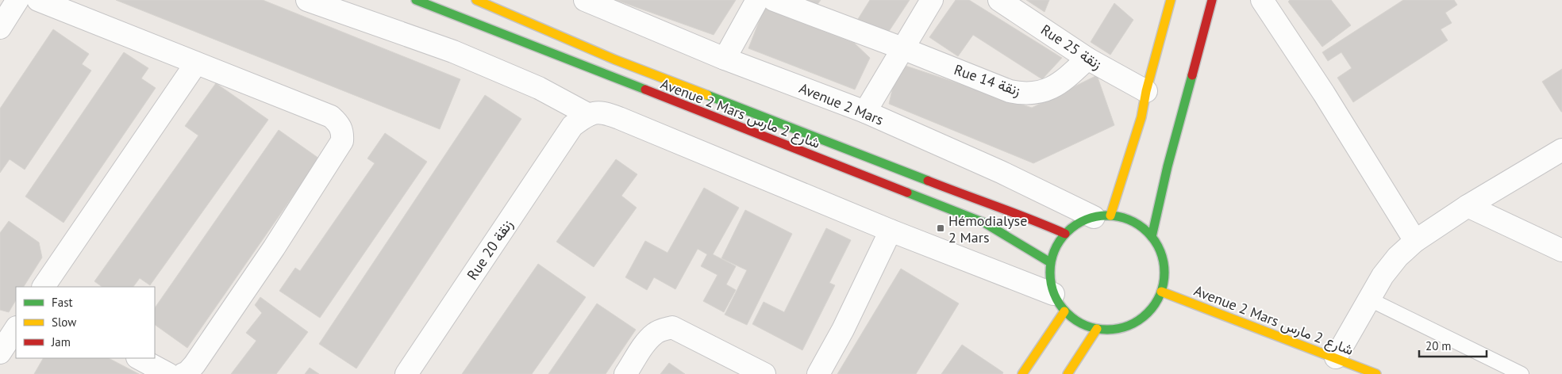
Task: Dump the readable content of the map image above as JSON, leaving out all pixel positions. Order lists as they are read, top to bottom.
{
  "streets": {
    "main road": ["Avenue 2 Mars شارع 2 مارس"],
    "street": [
      "Rue 25 زنقة",
      "Rue 14 زنقة",
      "Avenue 2 Mars",
      "Rue 20 زنقة"
    ]
  },
  "crossings": [
    ["Rue 25 زنقة", "Rue 14 زنقة"],
    ["Avenue 2 Mars", "Avenue 2 Mars شارع 2 مارس"]
  ],
  "places": {
    "transit": ["Hémodialyse 2 Mars"]
  },
  "legend": ["Fast", "Slow", "Jam"],
  "scale_bar": "20 m"
}
